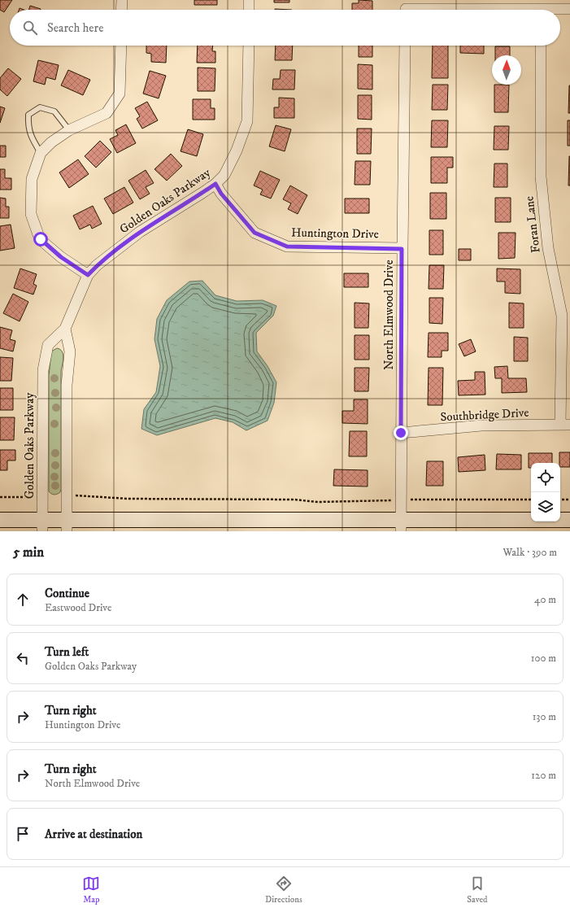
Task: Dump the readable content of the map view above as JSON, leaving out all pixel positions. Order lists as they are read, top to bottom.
{
  "streets": {
    "street": [
      "Golden Oaks Parkway",
      "Foran Lane",
      "Huntington Drive",
      "North Elmwood Drive",
      "Southbridge Drive"
    ]
  },
  "crossings": [
    ["Golden Oaks Parkway", "Huntington Drive"],
    ["Foran Lane", "Southbridge Drive"],
    ["Huntington Drive", "North Elmwood Drive"],
    ["North Elmwood Drive", "Southbridge Drive"]
  ],
  "north": "top",
  "page": {
    "search": "Search here",
    "heading": ["5 min", "Walk · 390 m"],
    "list": [
      ["Continue", "Eastwood Drive", "40 m"],
      ["Turn left", "Golden Oaks Parkway", "100 m"],
      ["Turn right", "Huntington Drive", "130 m"],
      ["Turn right", "North Elmwood Drive", "120 m"],
      "Arrive at destination"
    ],
    "nav": ["Map", "Directions", "Saved"]
  }
}
